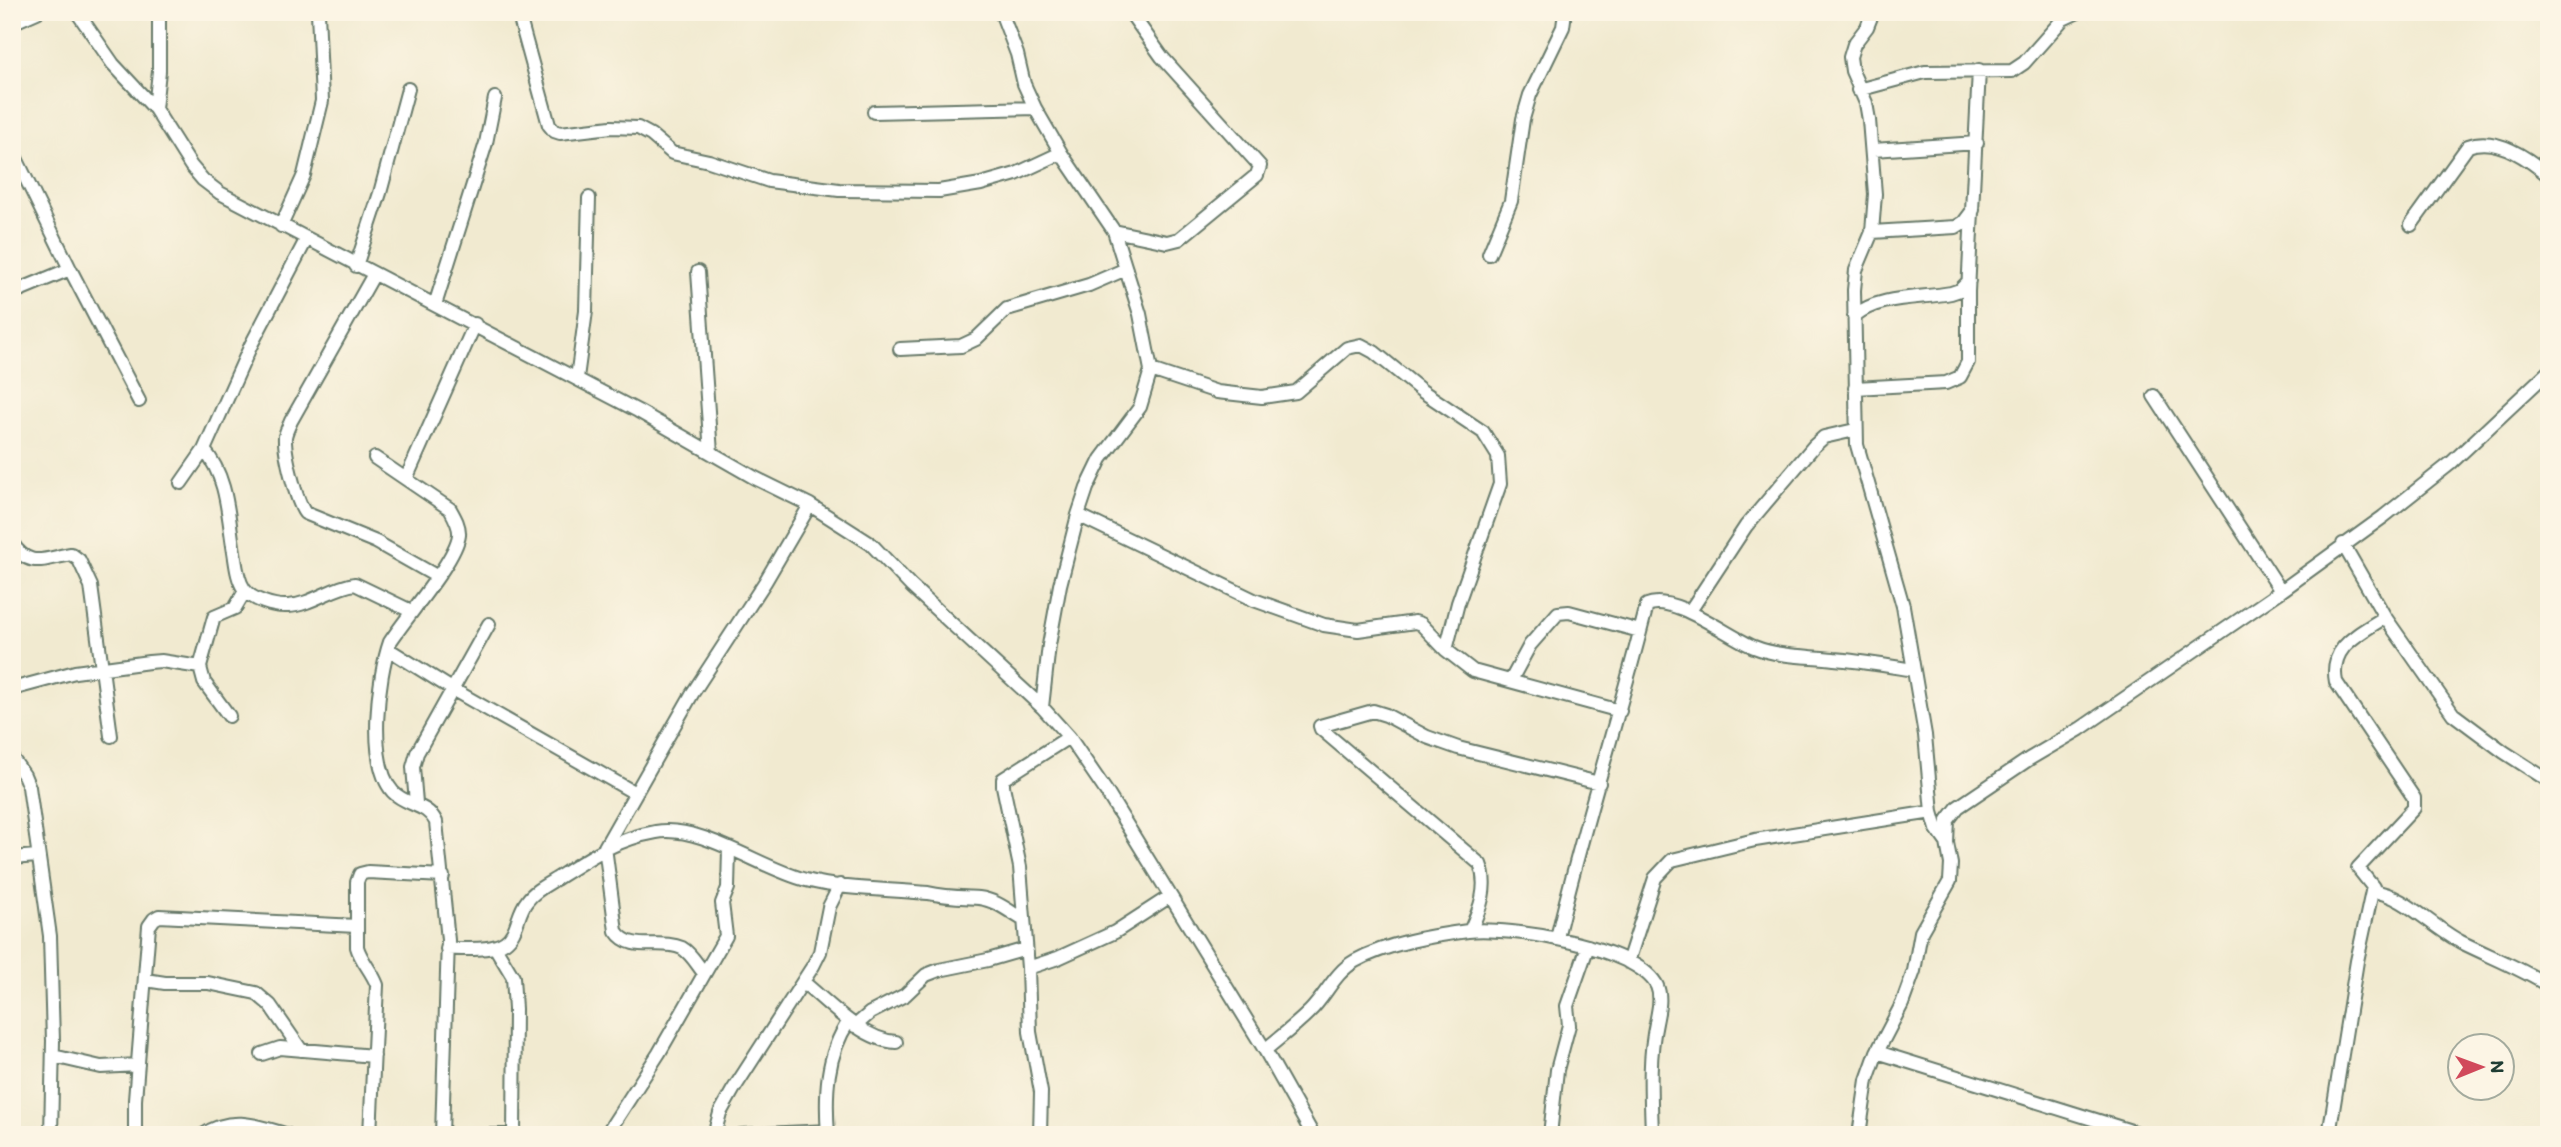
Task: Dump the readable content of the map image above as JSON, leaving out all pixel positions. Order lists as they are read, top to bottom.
{
  "north": "right"
}
